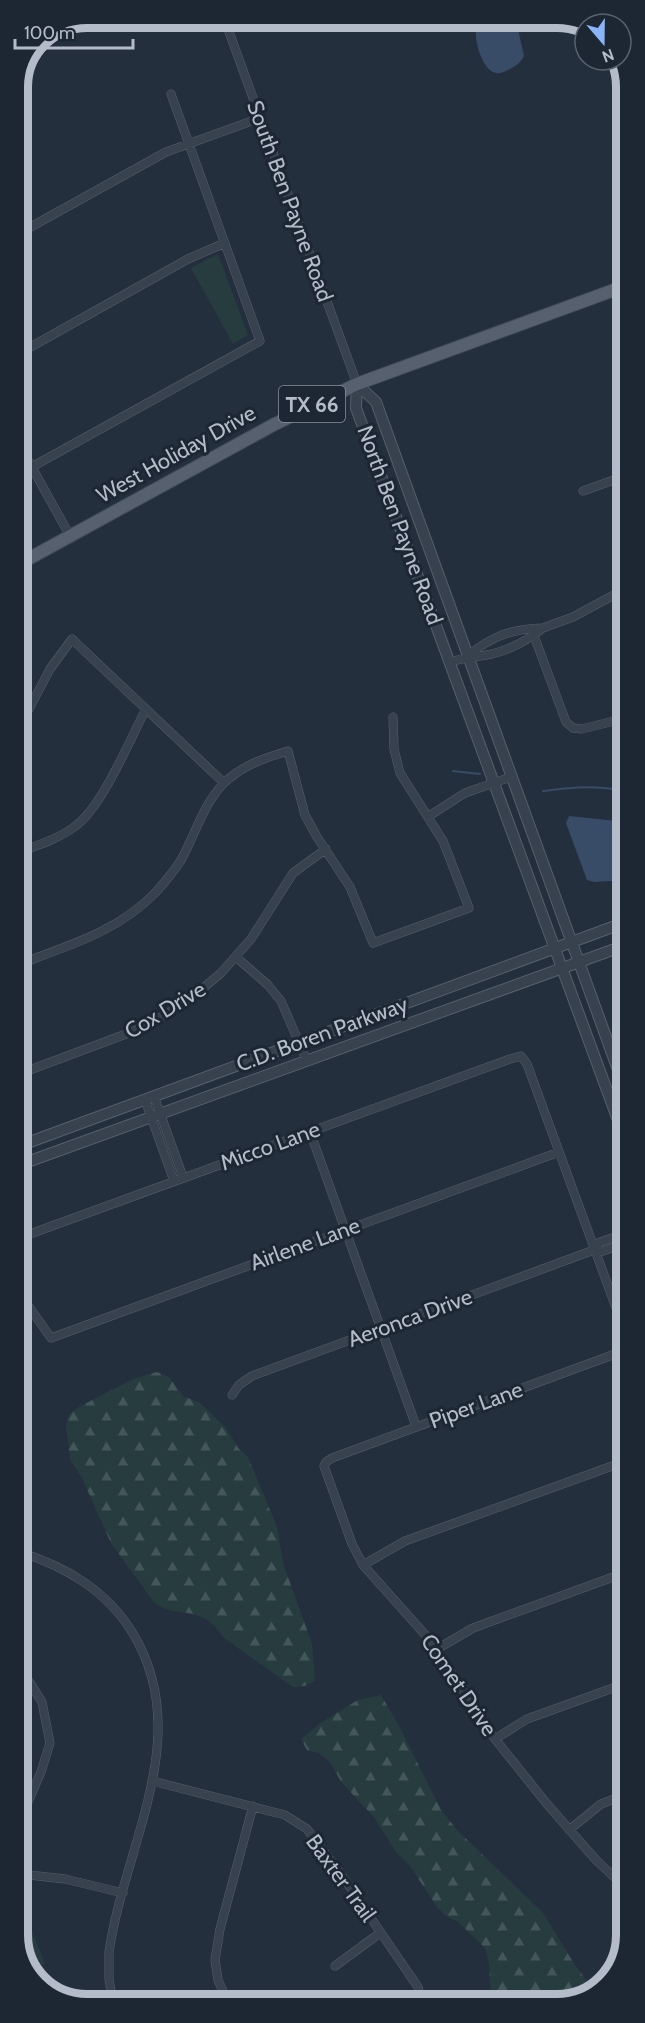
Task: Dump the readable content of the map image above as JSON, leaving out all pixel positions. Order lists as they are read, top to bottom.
{
  "streets": {
    "main road": ["TX 66", "West Holiday Drive"],
    "street": [
      "South Ben Payne Road",
      "North Ben Payne Road",
      "Cox Drive",
      "C.D. Boren Parkway",
      "Micco Lane",
      "Airlene Lane",
      "Aeronca Drive",
      "Piper Lane",
      "Comet Drive",
      "Baxter Trail"
    ]
  },
  "crossings": [
    ["South Ben Payne Road", "West Holiday Drive"],
    ["South Ben Payne Road", "North Ben Payne Road"],
    ["West Holiday Drive", "North Ben Payne Road"],
    ["North Ben Payne Road", "C.D. Boren Parkway"],
    ["Micco Lane", "Airlene Lane"],
    ["Piper Lane", "Comet Drive"]
  ],
  "scale_bar": "100 m",
  "north": "bottom"
}
